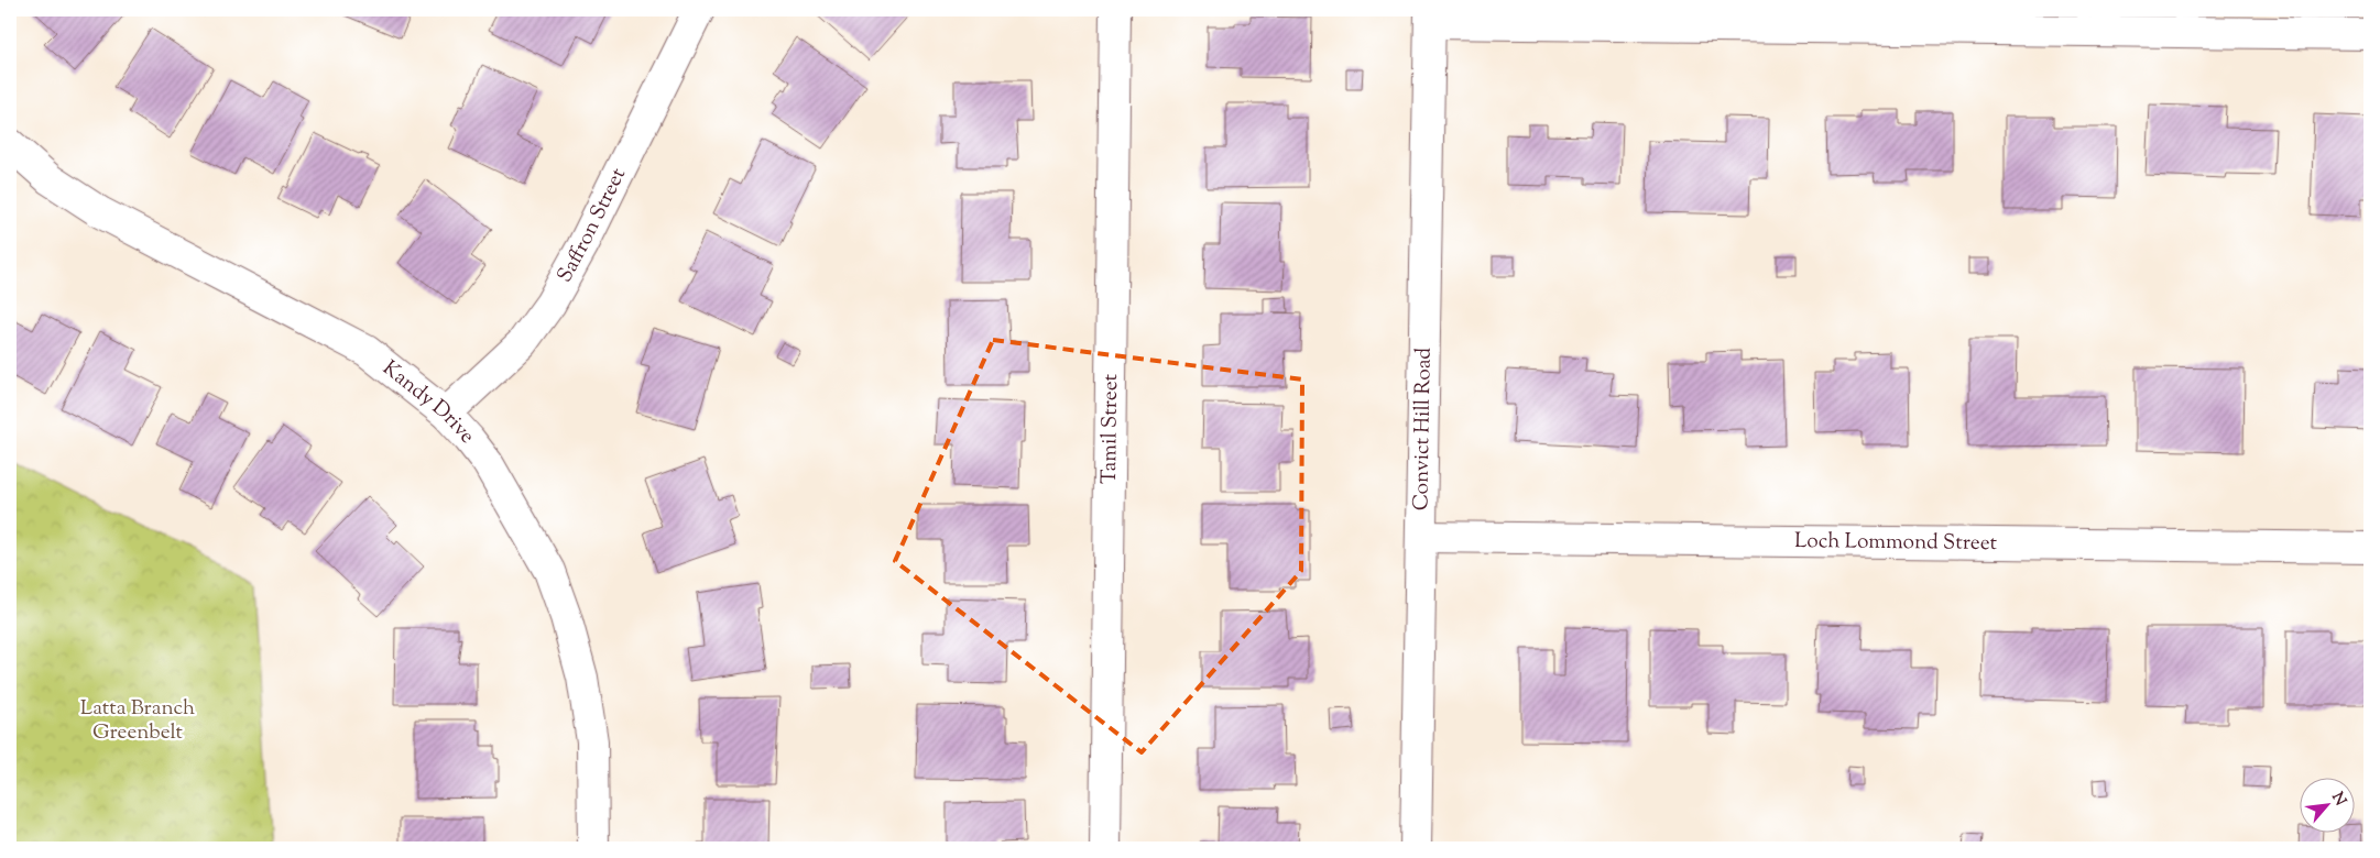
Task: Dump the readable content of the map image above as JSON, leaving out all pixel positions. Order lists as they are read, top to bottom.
{
  "streets": {
    "street": [
      "Saffron Street",
      "Kandy Drive",
      "Tamil Street",
      "Convict Hill Road",
      "Loch Lommond Street"
    ]
  },
  "crossings": [
    ["Saffron Street", "Kandy Drive"],
    ["Convict Hill Road", "Loch Lommond Street"]
  ],
  "parks": ["Latta Branch Greenbelt"],
  "north": "top right"
}
